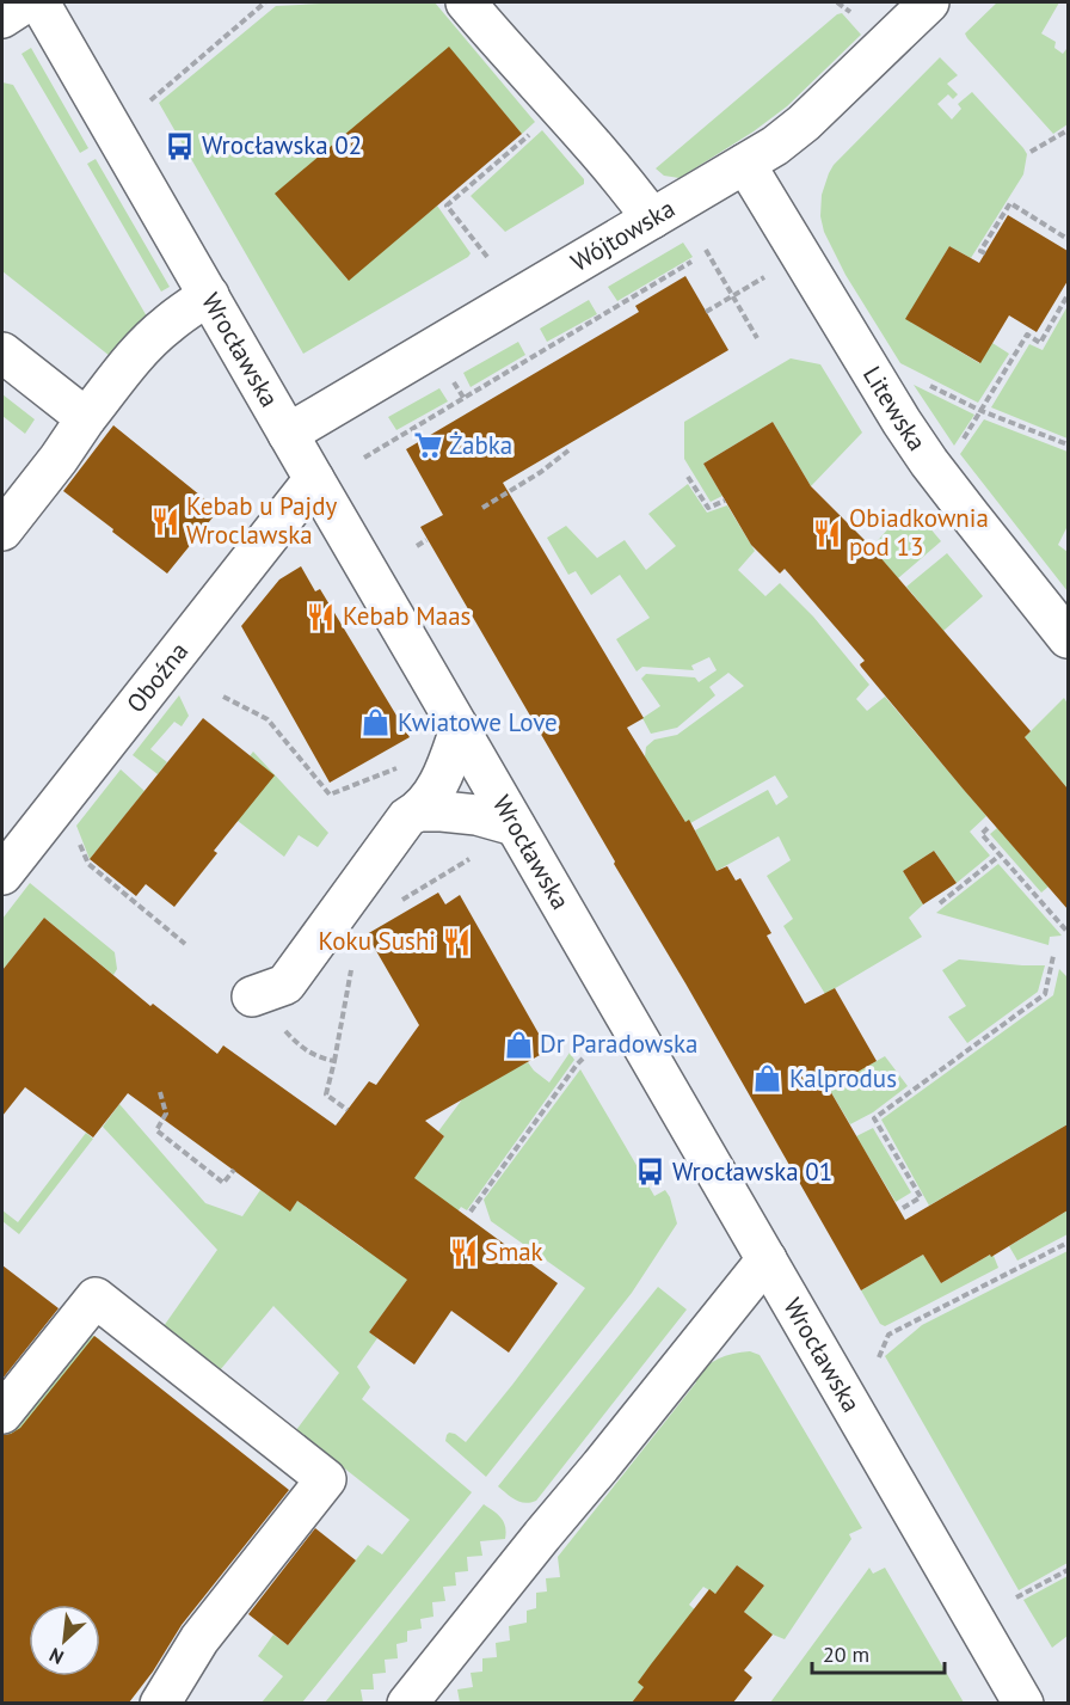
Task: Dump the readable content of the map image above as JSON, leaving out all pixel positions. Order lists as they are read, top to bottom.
{
  "streets": {
    "street": [
      "Wójtowska",
      "Wrocławska",
      "Litewska",
      "Oboźna"
    ]
  },
  "crossings": [
    ["Wójtowska", "Wrocławska"],
    ["Wójtowska", "Litewska"],
    ["Wrocławska", "Oboźna"]
  ],
  "places": {
    "bus stop": ["Wrocławska 02", "Wrocławska 01"],
    "supermarket": ["Żabka"],
    "restaurant": [
      "Kebab u Pajdy Wroclawska",
      "Obiadkownia pod 13",
      "Kebab Maas",
      "Koku Sushi",
      "Smak"
    ],
    "shop": ["Kwiatowe Love", "Dr Paradowska", "Kalprodus"]
  },
  "scale_bar": "20 m",
  "north": "bottom left"
}
